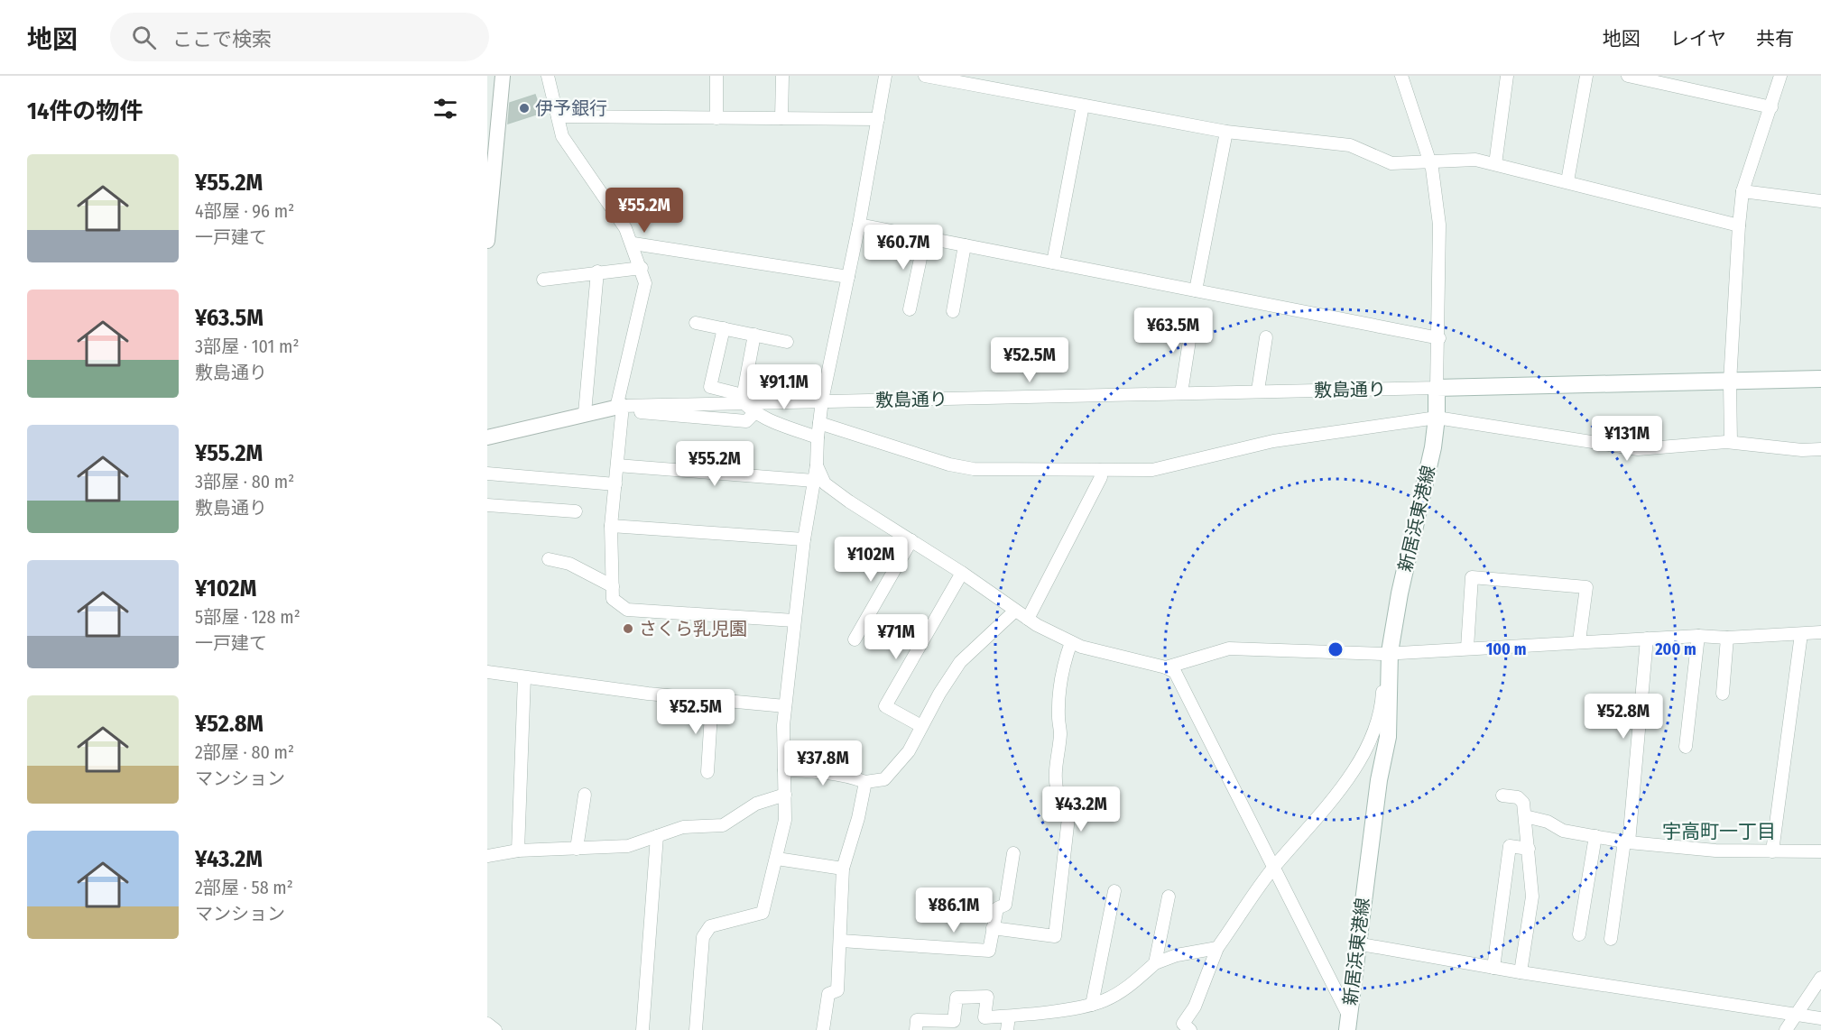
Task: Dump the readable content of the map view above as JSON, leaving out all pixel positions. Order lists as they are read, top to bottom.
{
  "streets": {
    "main road": ["新居浜東港線"],
    "street": ["敷島通り"]
  },
  "crossings": [
    ["敷島通り", "新居浜東港線"]
  ],
  "districts": ["宇高町一丁目"],
  "places": ["伊予銀行", "さくら乳児園"],
  "page": {
    "header": "地図",
    "search": "ここで検索",
    "nav": ["地図", "レイヤ", "共有"],
    "heading": "14件の物件",
    "list": [
      {
        "name": "¥55.2M",
        "note": "4部屋 · 96 m² · 一戸建て"
      },
      {
        "name": "¥63.5M",
        "note": "3部屋 · 101 m² · 敷島通り"
      },
      {
        "name": "¥55.2M",
        "note": "3部屋 · 80 m² · 敷島通り"
      },
      {
        "name": "¥102M",
        "note": "5部屋 · 128 m² · 一戸建て"
      },
      {
        "name": "¥52.8M",
        "note": "2部屋 · 80 m² · マンション"
      },
      {
        "name": "¥43.2M",
        "note": "2部屋 · 58 m² · マンション"
      }
    ],
    "price": [
      "¥55.2M",
      "¥60.7M",
      "¥63.5M",
      "¥52.5M",
      "¥91.1M",
      "¥131M",
      "¥55.2M",
      "¥102M",
      "¥71M",
      "¥52.5M",
      "¥52.8M",
      "¥37.8M",
      "¥43.2M",
      "¥86.1M"
    ]
  },
  "rings": ["100 m", "200 m"]
}
